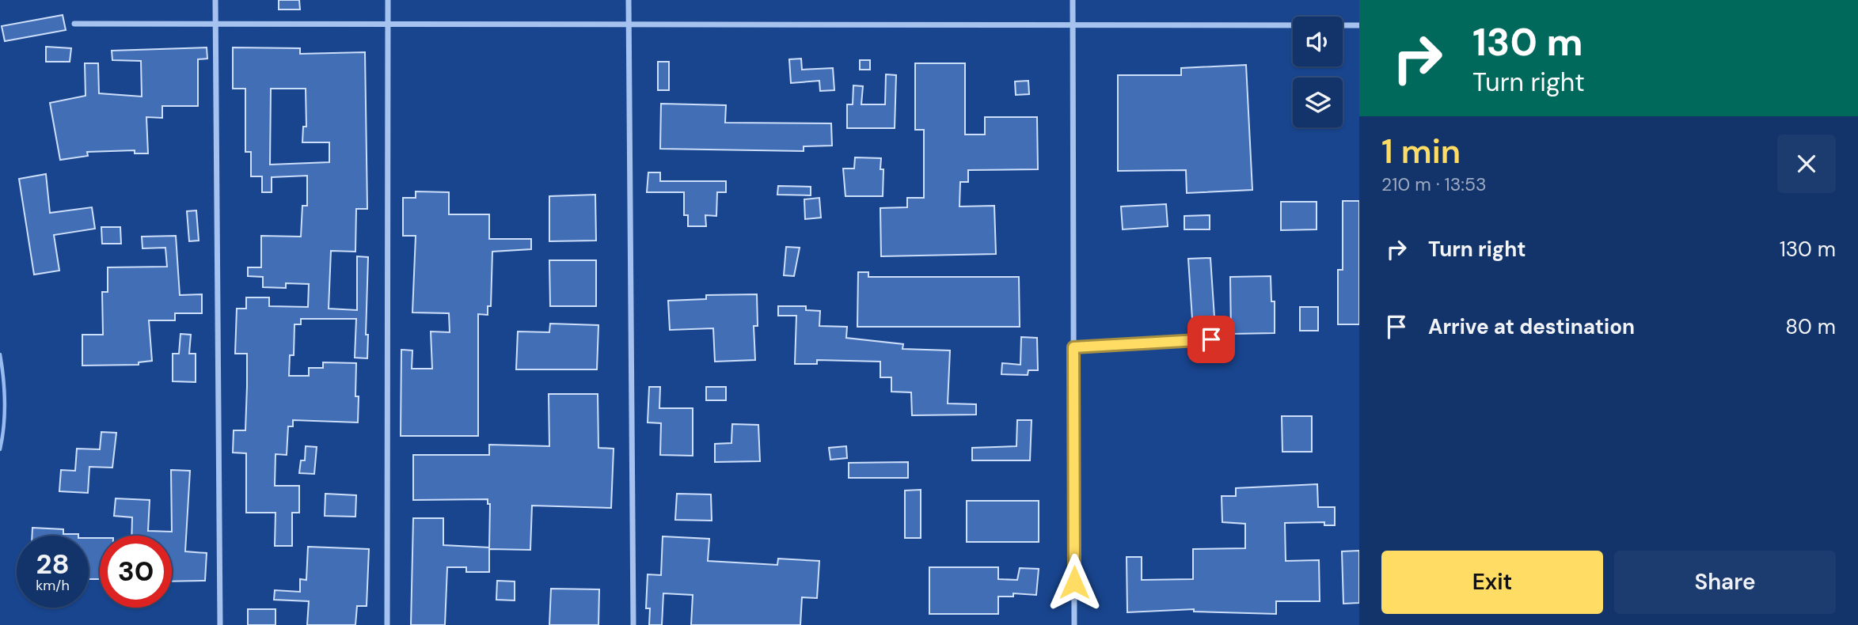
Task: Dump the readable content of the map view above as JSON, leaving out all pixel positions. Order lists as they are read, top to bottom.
{
  "page": {
    "turn": ["130 m", "Turn right"],
    "heading": ["1 min", "210 m · 13:53"],
    "list": [
      {
        "name": "Turn right",
        "value": "130 m"
      },
      {
        "name": "Arrive at destination",
        "value": "80 m"
      }
    ],
    "speed": "28 km/h",
    "limit": "30",
    "buttons": ["Exit", "Share"]
  }
}
